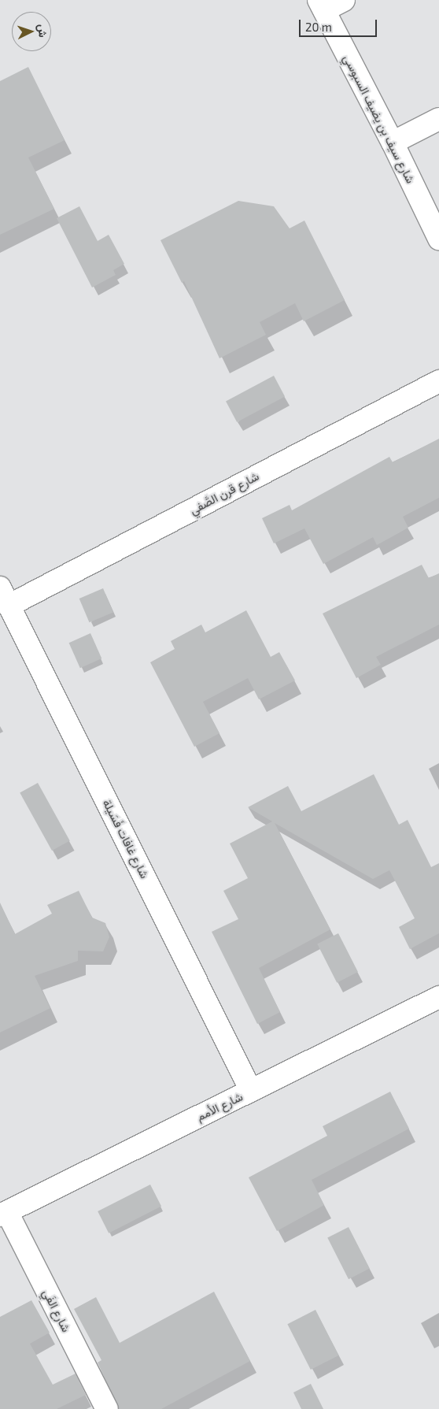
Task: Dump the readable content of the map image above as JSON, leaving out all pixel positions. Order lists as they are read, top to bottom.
{
  "streets": {
    "street": [
      "شارع سيف بن يضيف السبوسي",
      "شارع قرن الصَّفي",
      "شارع غافات فَسَيلة",
      "شارع الأمم",
      "شارع الفَي"
    ]
  },
  "crossings": [
    ["شارع قرن الصَّفي", "شارع غافات فَسَيلة"],
    ["شارع غافات فَسَيلة", "شارع الأمم"],
    ["شارع الأمم", "شارع الفَي"]
  ],
  "scale_bar": "20 m",
  "north": "right"
}
